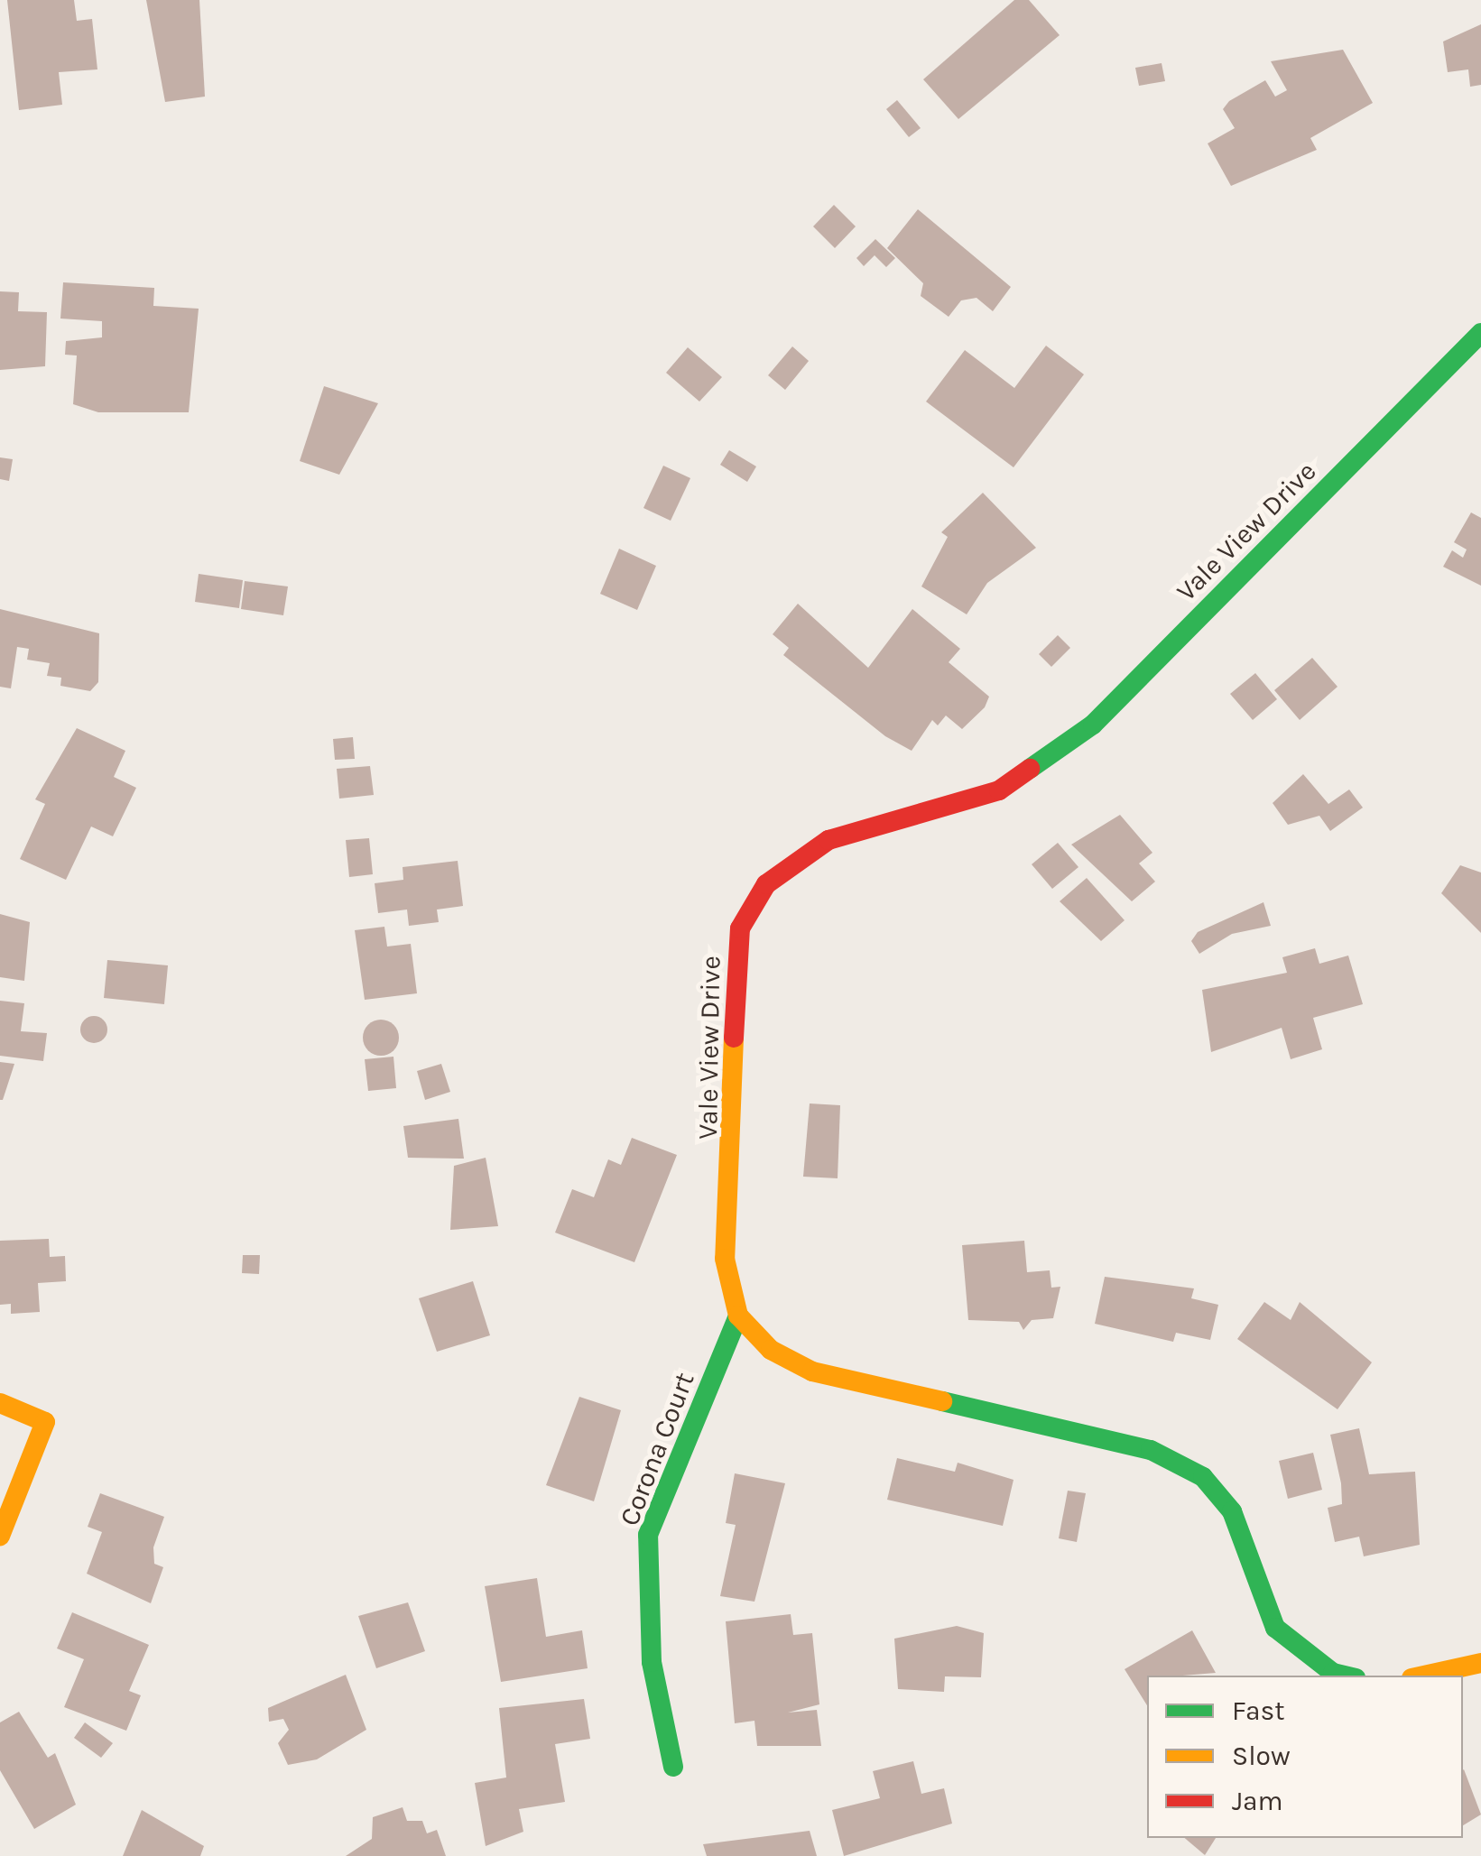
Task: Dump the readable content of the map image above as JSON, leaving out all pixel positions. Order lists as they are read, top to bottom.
{
  "streets": {
    "street": ["Vale View Drive", "Corona Court"]
  },
  "crossings": [
    ["Vale View Drive", "Corona Court"]
  ],
  "legend": ["Fast", "Slow", "Jam"]
}
